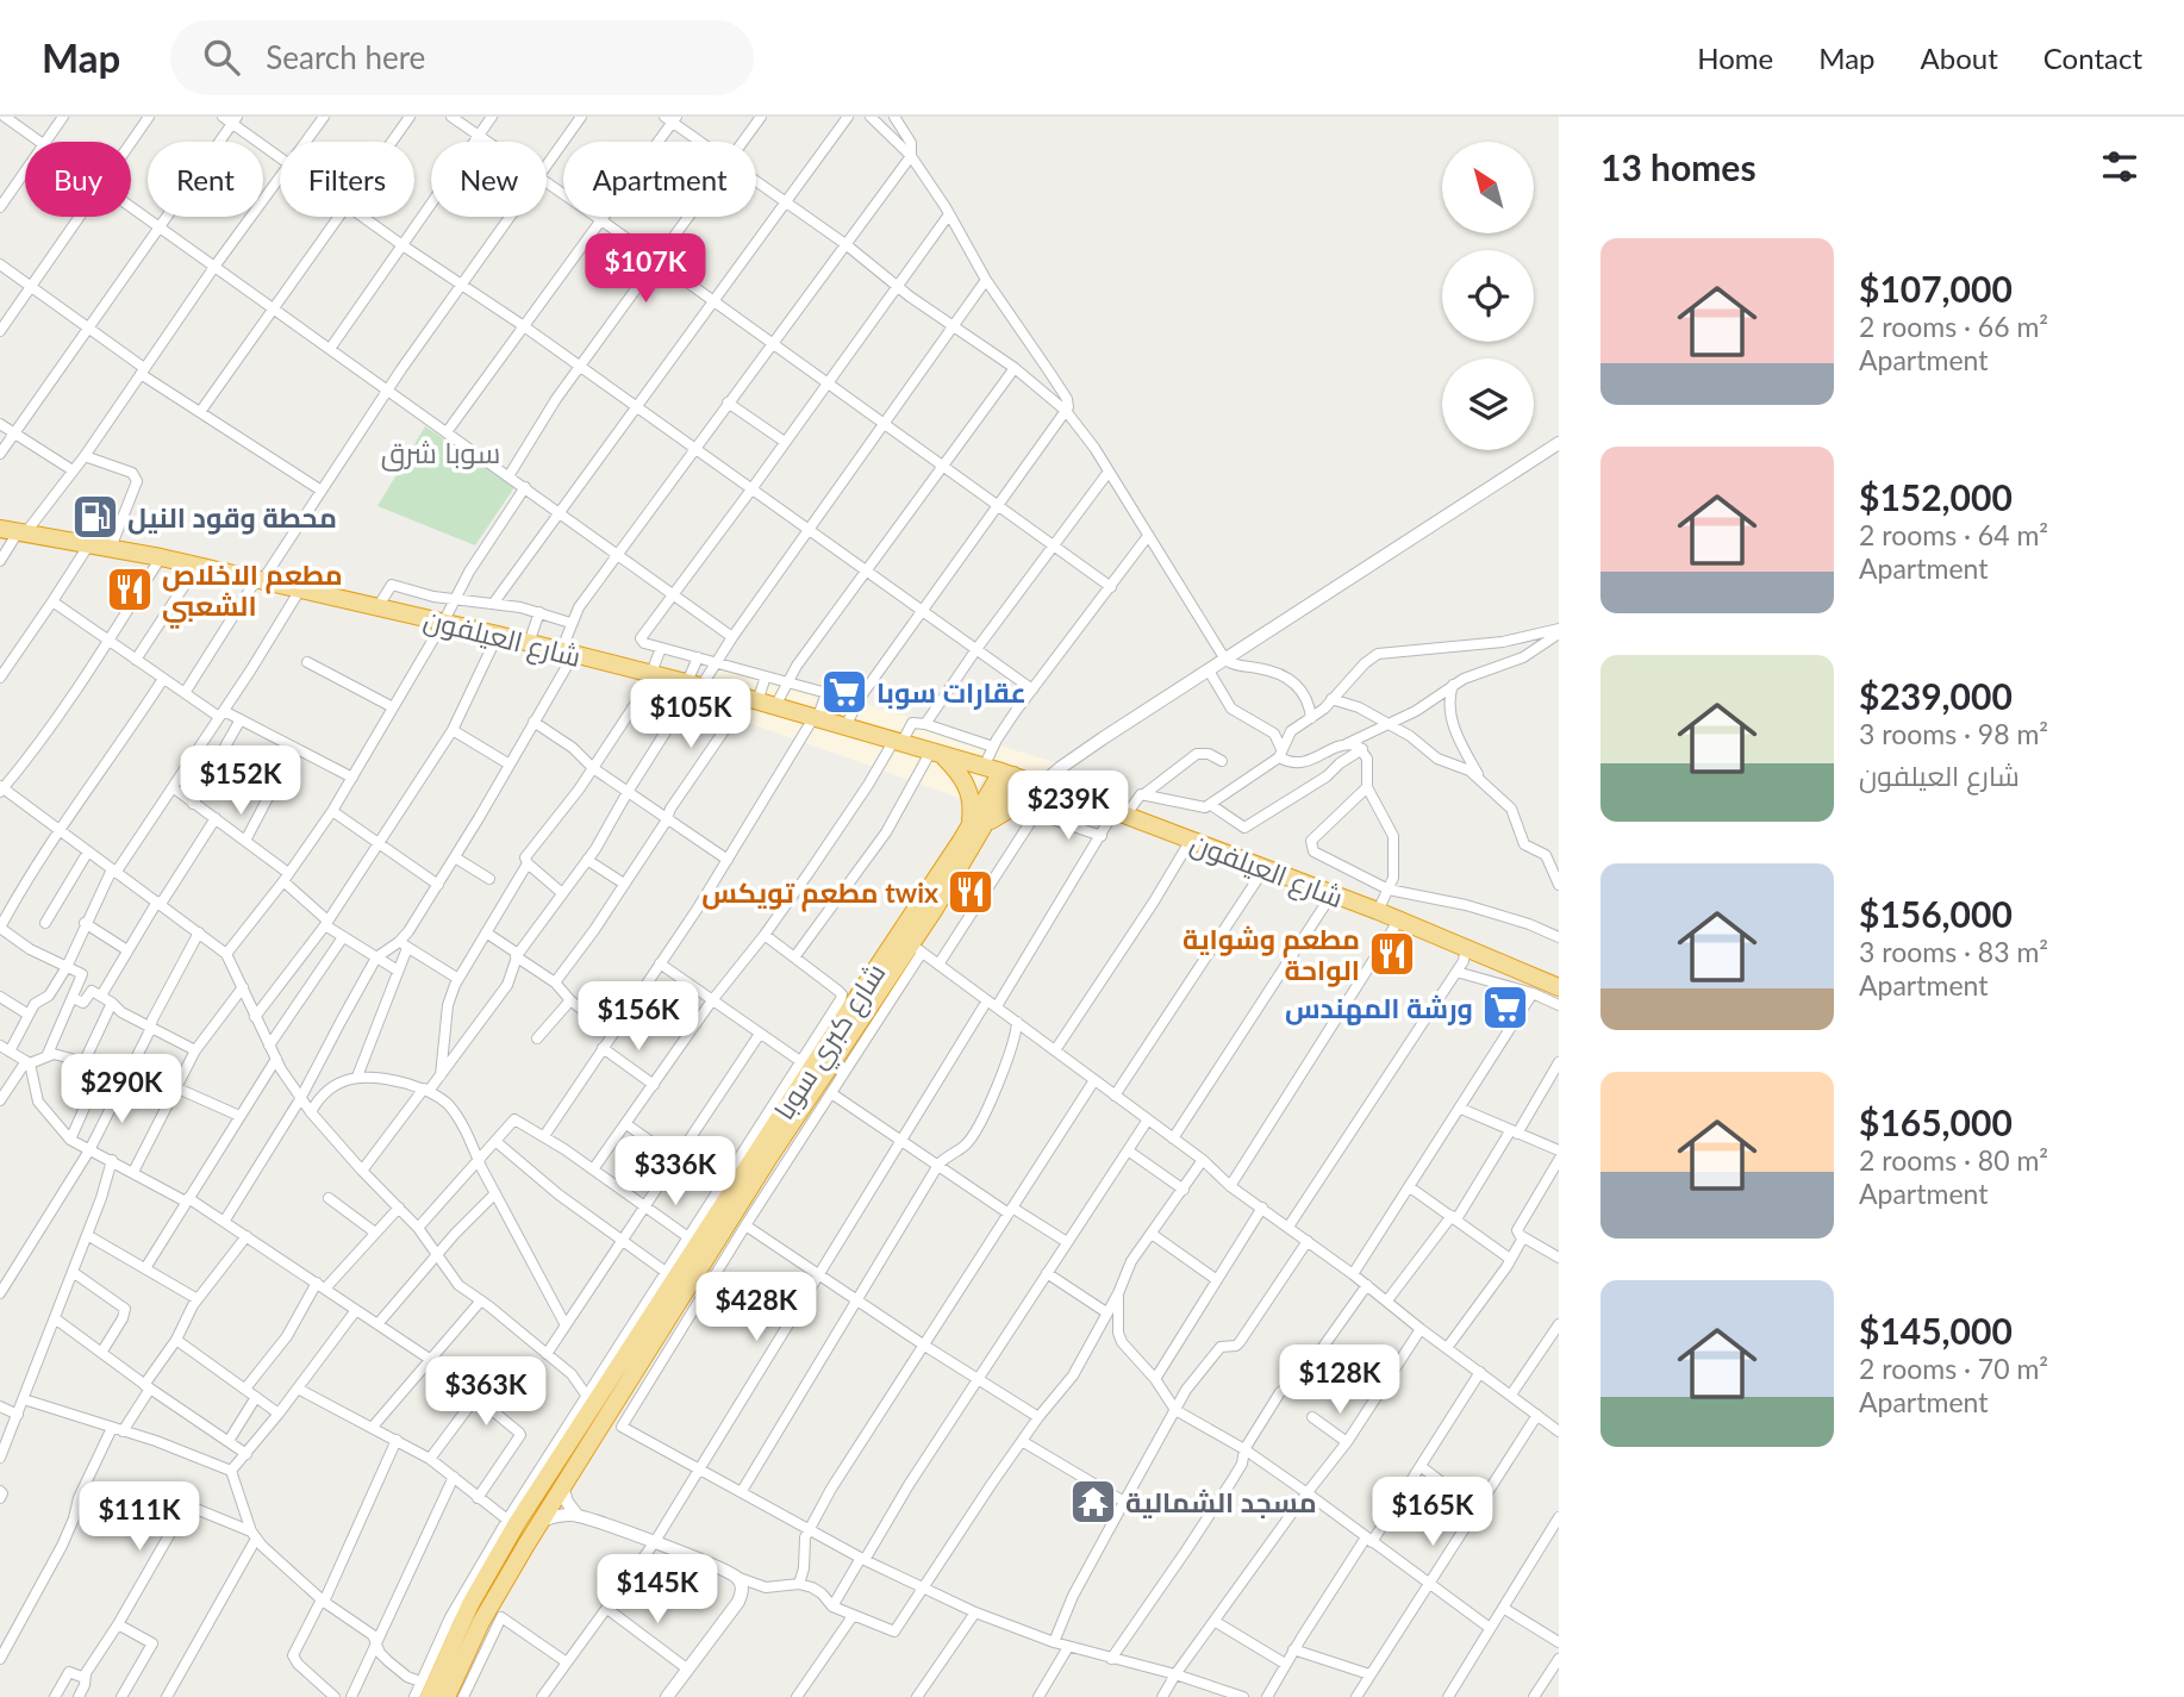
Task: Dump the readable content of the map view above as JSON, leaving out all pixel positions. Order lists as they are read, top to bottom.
{
  "streets": {
    "highway": ["شارع العيلفون", "شارع كبري سوبا"]
  },
  "crossings": [
    ["شارع العيلفون", "شارع كبري سوبا"]
  ],
  "districts": ["سوبا شرق"],
  "places": {
    "fuel station": ["محطة وقود النيل"],
    "restaurant": ["مطعم الاخلاص الشعبي", "مطعم تويكس twix", "مطعم وشواية الواحة"],
    "supermarket": ["عقارات سوبا", "ورشة المهندس"],
    "temple": ["مسجد الشمالية"]
  },
  "north": "top left",
  "page": {
    "header": "Map",
    "search": "Search here",
    "nav": [
      "Home",
      "Map",
      "About",
      "Contact"
    ],
    "heading": "13 homes",
    "chip": [
      "Buy",
      "Rent",
      "Filters",
      "New",
      "Apartment"
    ],
    "list": [
      {
        "name": "$107,000",
        "note": "2 rooms · 66 m² · Apartment"
      },
      {
        "name": "$152,000",
        "note": "2 rooms · 64 m² · Apartment"
      },
      {
        "name": "$239,000",
        "note": "3 rooms · 98 m² · شارع العيلفون"
      },
      {
        "name": "$156,000",
        "note": "3 rooms · 83 m² · Apartment"
      },
      {
        "name": "$165,000",
        "note": "2 rooms · 80 m² · Apartment"
      },
      {
        "name": "$145,000",
        "note": "2 rooms · 70 m² · Apartment"
      }
    ],
    "price": [
      "$107K",
      "$105K",
      "$152K",
      "$239K",
      "$156K",
      "$290K",
      "$336K",
      "$428K",
      "$128K",
      "$363K",
      "$165K",
      "$111K",
      "$145K"
    ]
  }
}
